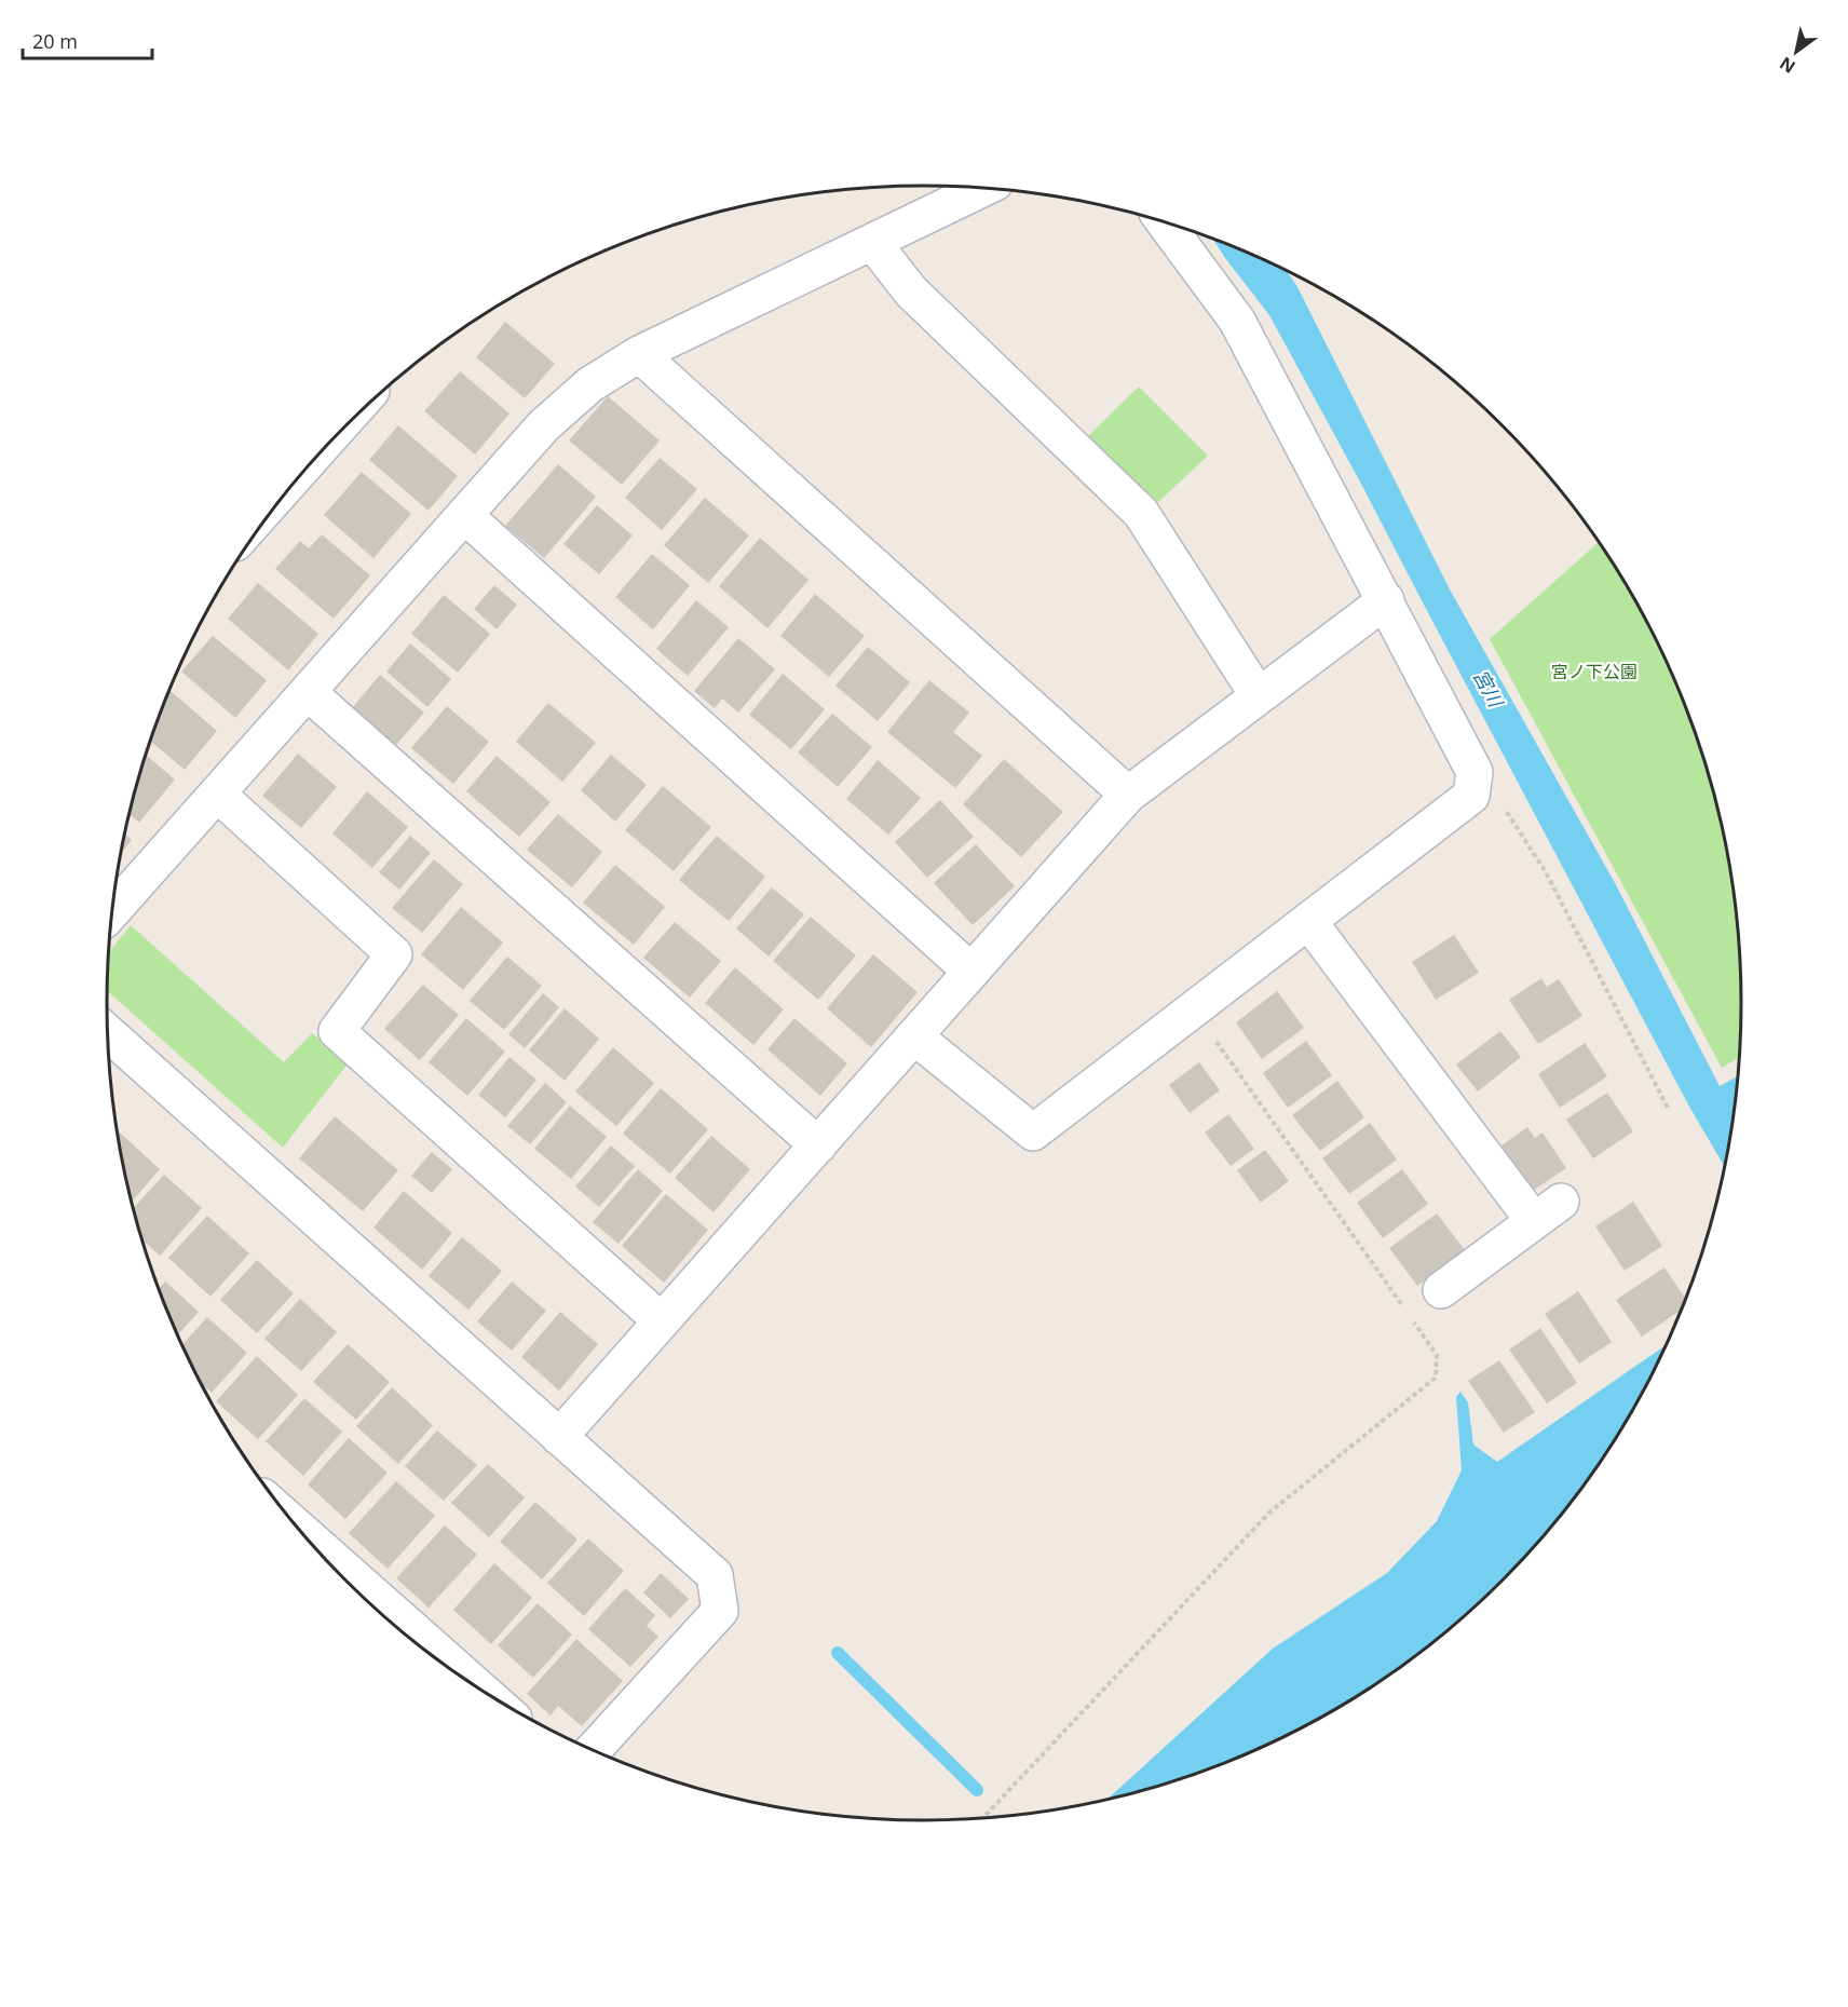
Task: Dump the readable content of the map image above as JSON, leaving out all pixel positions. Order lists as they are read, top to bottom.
{
  "water": ["宮川"],
  "parks": ["宮ノ下公園"],
  "scale_bar": "20 m",
  "north": "bottom left"
}
